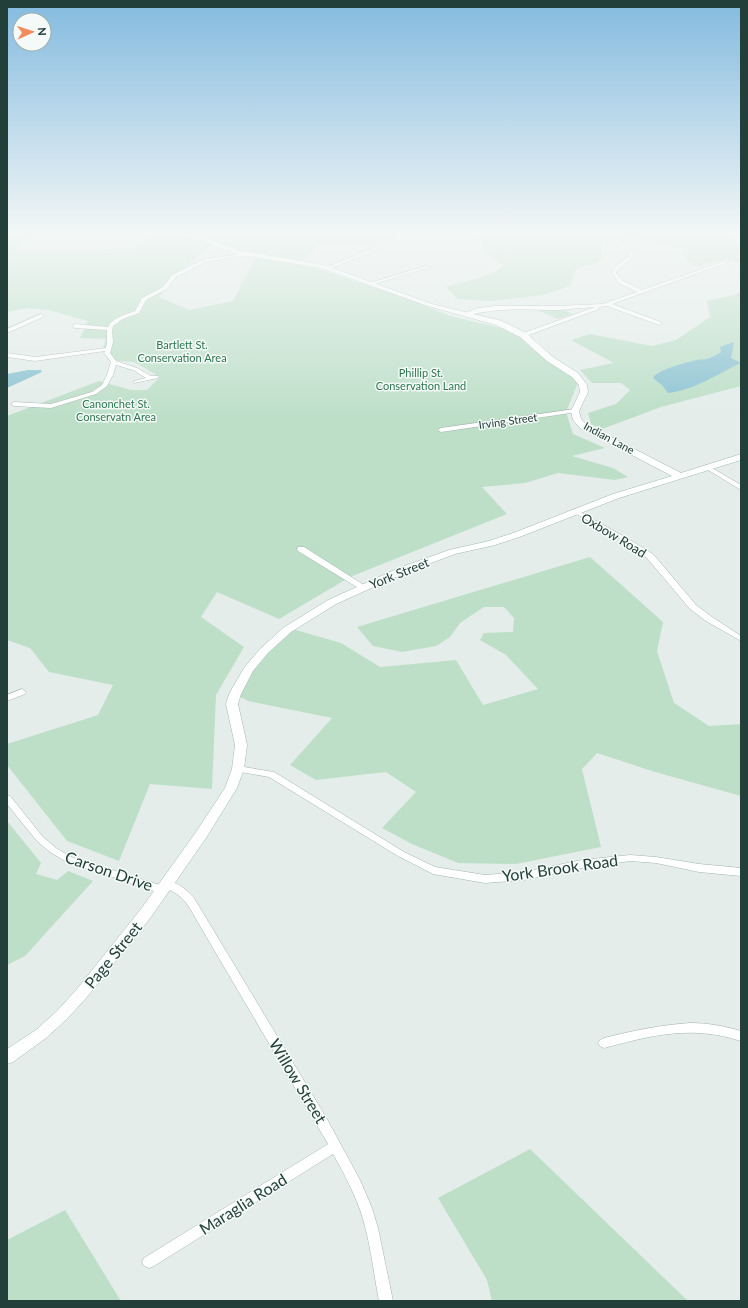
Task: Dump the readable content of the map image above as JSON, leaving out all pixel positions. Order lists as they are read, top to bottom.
{
  "streets": {
    "street": [
      "Irving Street",
      "Indian Lane",
      "Oxbow Road",
      "York Street",
      "York Brook Road",
      "Carson Drive",
      "Page Street",
      "Willow Street",
      "Maraglia Road"
    ]
  },
  "crossings": [
    ["Irving Street", "Indian Lane"],
    ["Indian Lane", "York Street"],
    ["Oxbow Road", "York Street"],
    ["York Street", "York Brook Road"],
    ["York Street", "Page Street"],
    ["Carson Drive", "Page Street"],
    ["Carson Drive", "Willow Street"],
    ["Page Street", "Willow Street"],
    ["Willow Street", "Maraglia Road"]
  ],
  "parks": ["Bartlett St. Conservation Area", "Phillip St. Conservation Land", "Canonchet St. Conservatn Area"],
  "north": "right"
}
